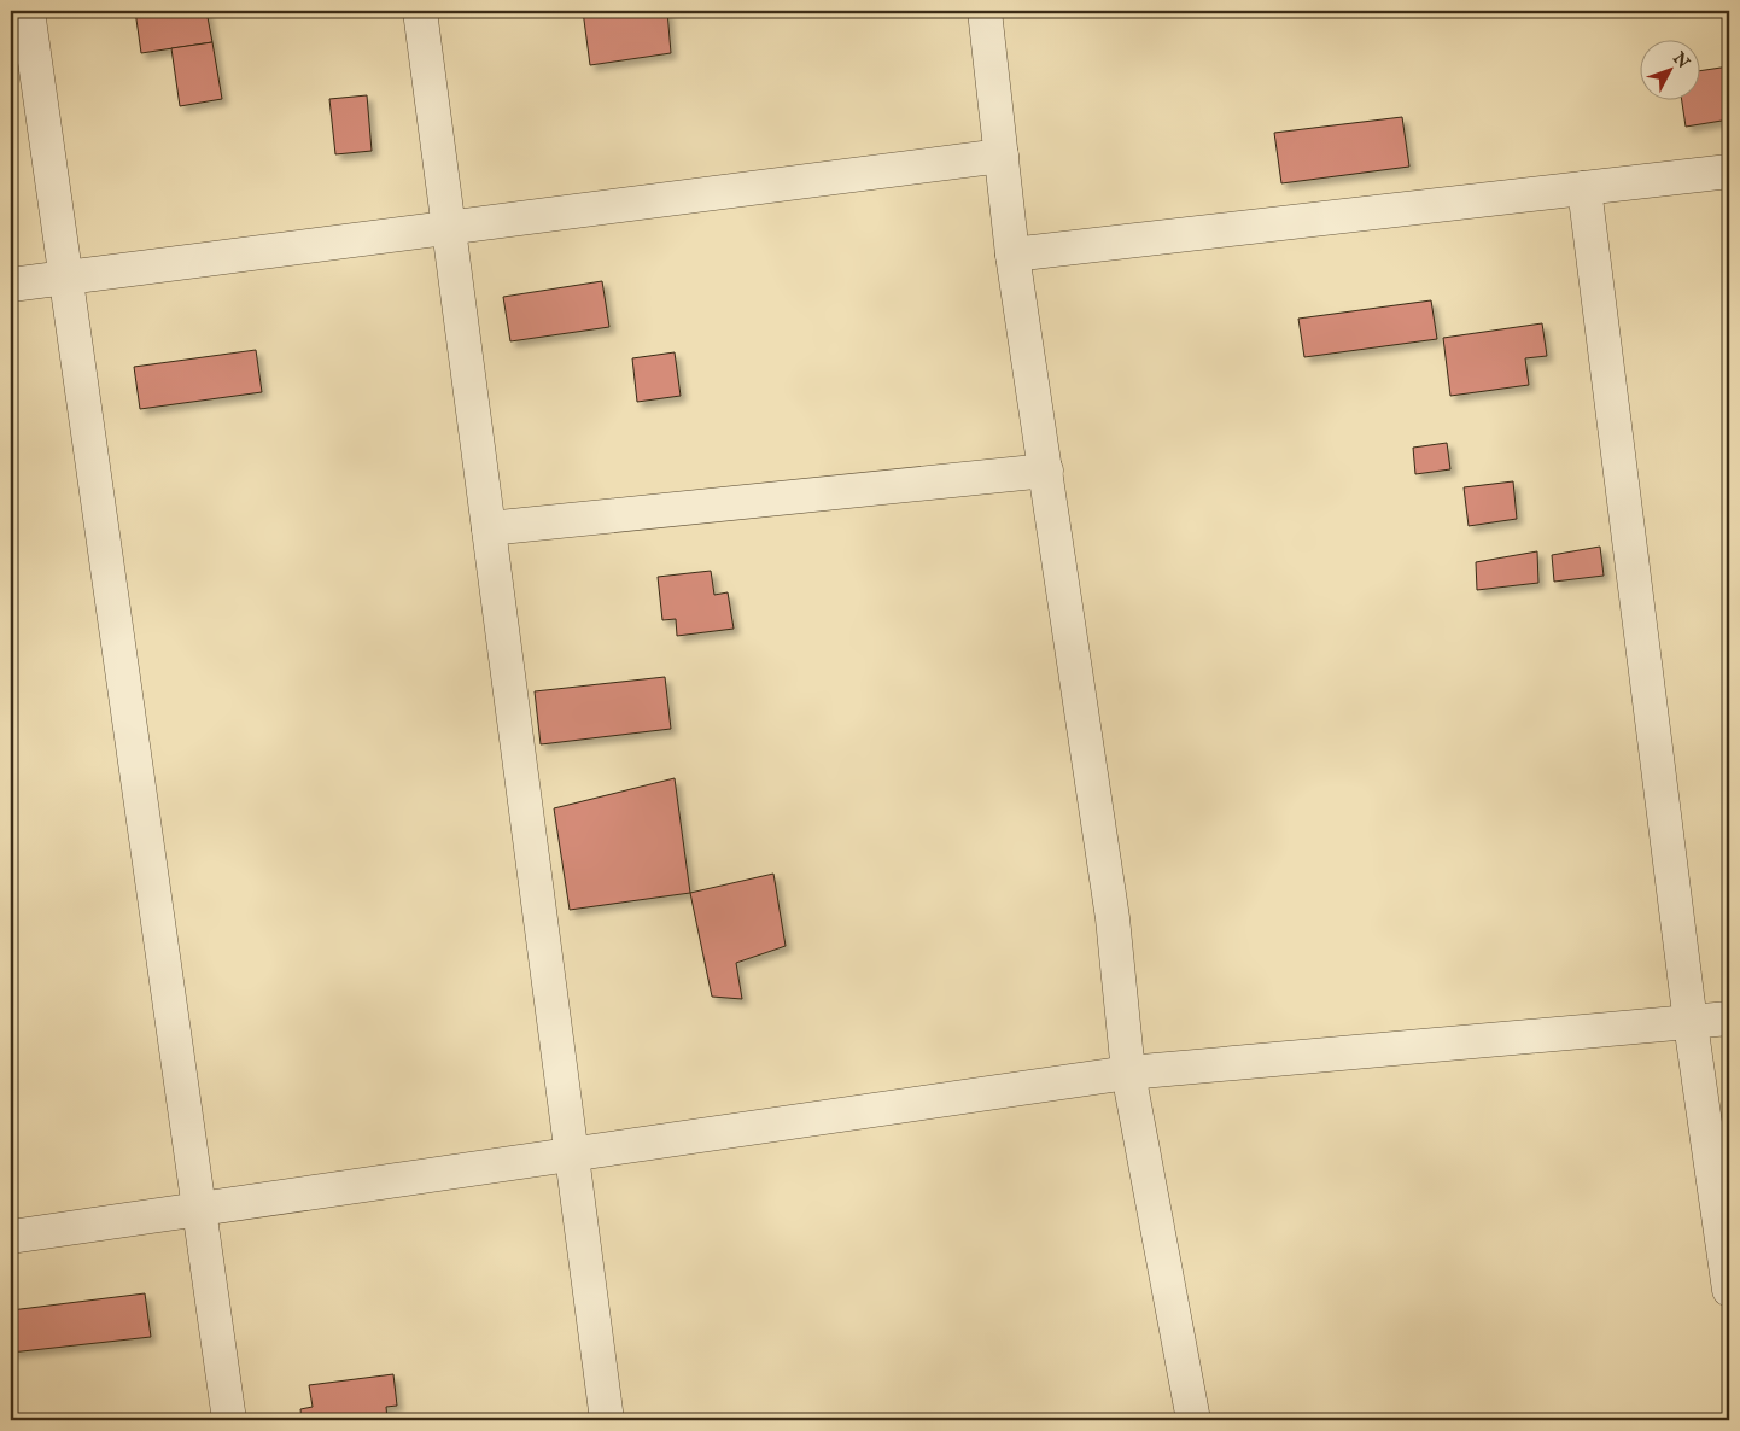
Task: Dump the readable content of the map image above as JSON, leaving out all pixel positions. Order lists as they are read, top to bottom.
{
  "north": "top right"
}
